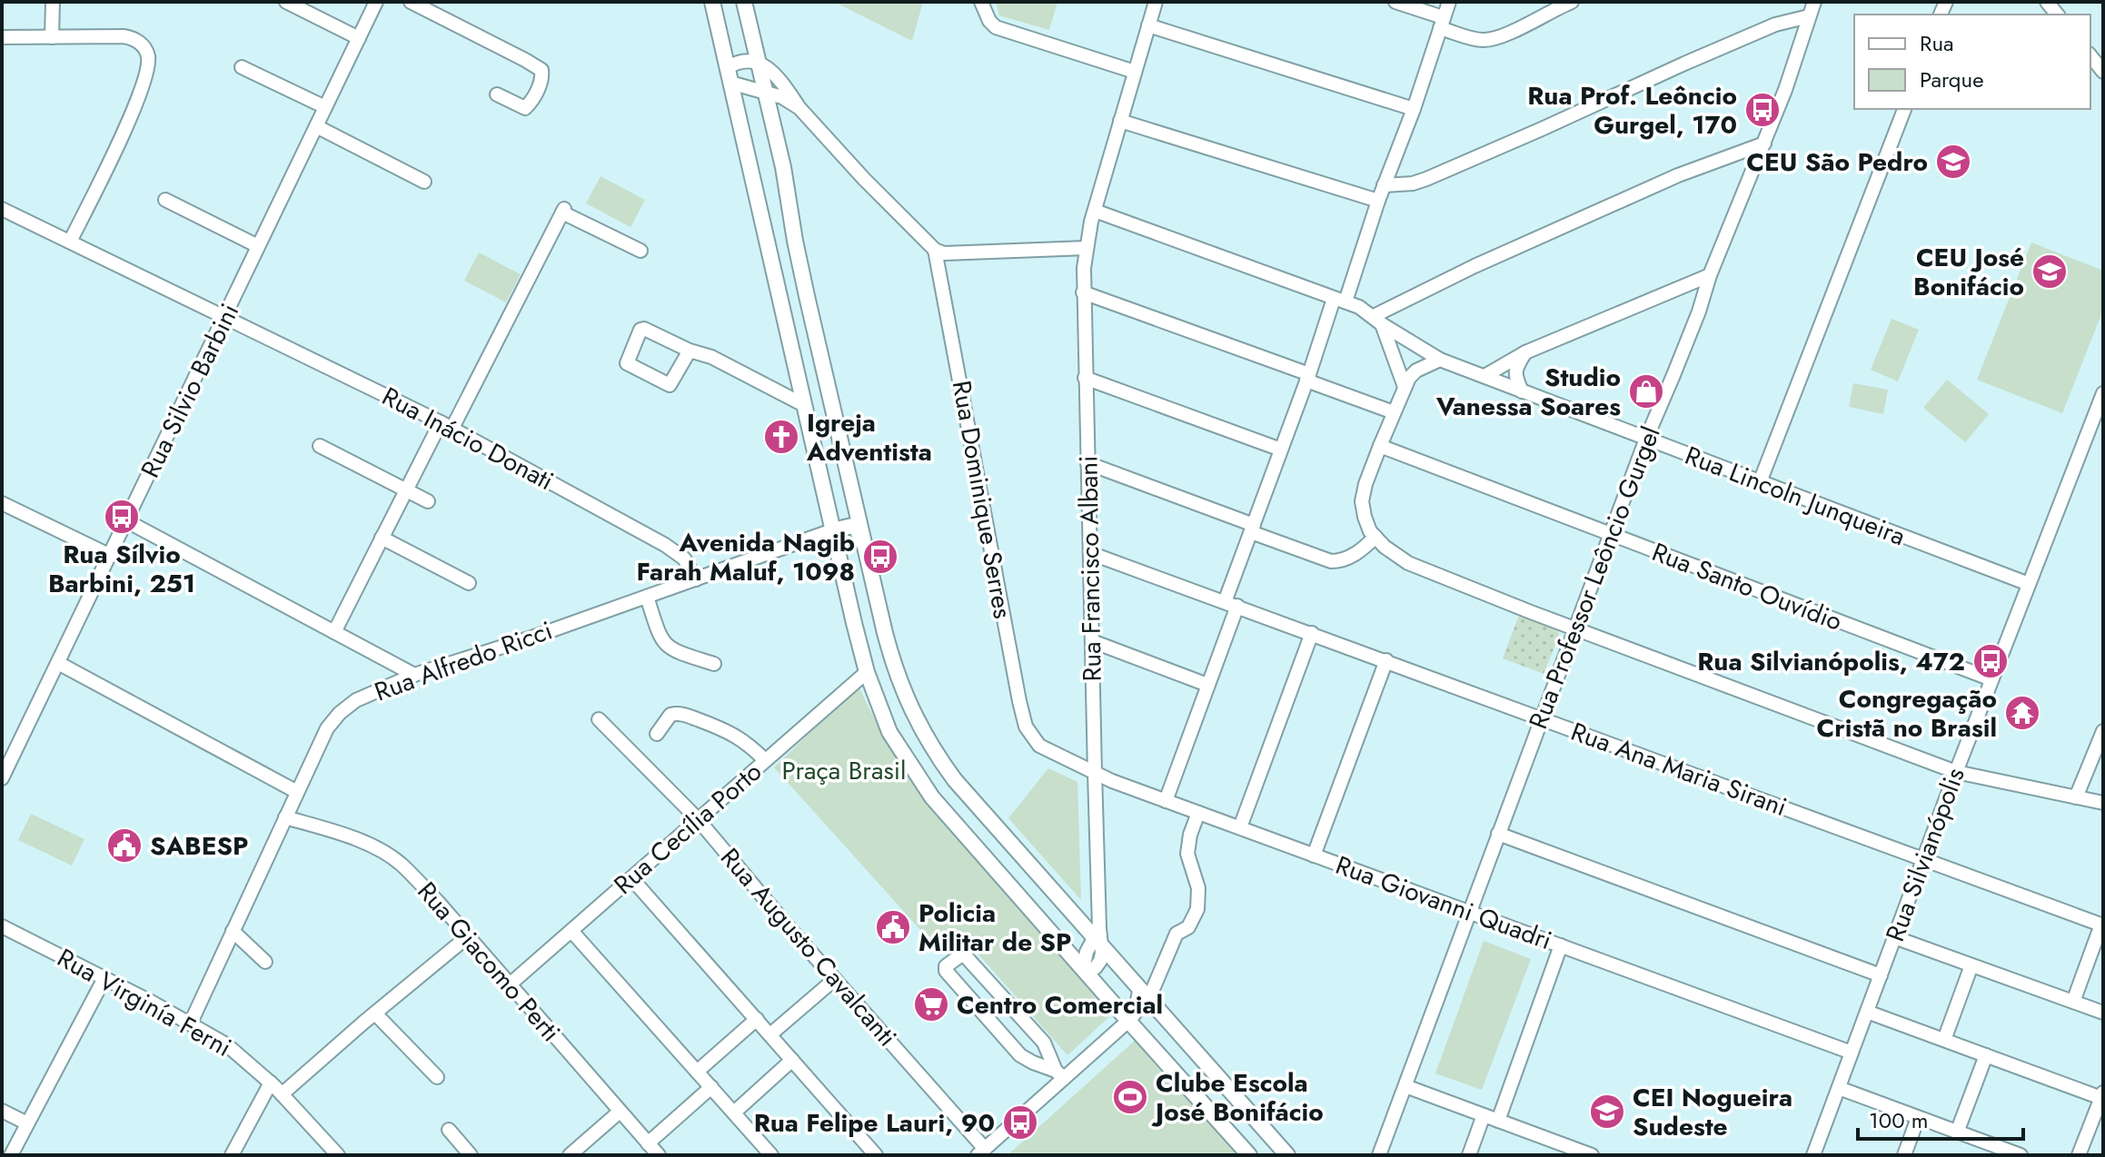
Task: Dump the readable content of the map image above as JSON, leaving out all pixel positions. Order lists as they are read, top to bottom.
{
  "streets": {
    "street": [
      "Rua Silvio Barbini",
      "Rua Inácio Donati",
      "Rua Lincoln Junqueira",
      "Rua Dominique Serres",
      "Rua Francisco Albani",
      "Rua Professor Leôncio Gurgel",
      "Rua Santo Ouvídio",
      "Rua Alfredo Ricci",
      "Rua Ana Maria Sirani",
      "Rua Cecília Porto",
      "Rua Silvianópolis",
      "Rua Giovanni Quadri",
      "Rua Augusto Cavalcanti",
      "Rua Giacomo Perti",
      "Rua Virginía Ferni"
    ]
  },
  "crossings": [
    ["Rua Silvio Barbini", "Rua Inácio Donati"],
    ["Rua Inácio Donati", "Rua Alfredo Ricci"],
    ["Rua Lincoln Junqueira", "Rua Francisco Albani"],
    ["Rua Lincoln Junqueira", "Rua Professor Leôncio Gurgel"],
    ["Rua Lincoln Junqueira", "Rua Silvianópolis"],
    ["Rua Dominique Serres", "Rua Giovanni Quadri"],
    ["Rua Francisco Albani", "Rua Ana Maria Sirani"],
    ["Rua Francisco Albani", "Rua Giovanni Quadri"],
    ["Rua Professor Leôncio Gurgel", "Rua Santo Ouvídio"],
    ["Rua Professor Leôncio Gurgel", "Rua Ana Maria Sirani"],
    ["Rua Professor Leôncio Gurgel", "Rua Giovanni Quadri"],
    ["Rua Santo Ouvídio", "Rua Silvianópolis"],
    ["Rua Alfredo Ricci", "Rua Giacomo Perti"],
    ["Rua Alfredo Ricci", "Rua Virginía Ferni"],
    ["Rua Ana Maria Sirani", "Rua Silvianópolis"],
    ["Rua Cecília Porto", "Rua Augusto Cavalcanti"],
    ["Rua Cecília Porto", "Rua Giacomo Perti"],
    ["Rua Silvianópolis", "Rua Giovanni Quadri"]
  ],
  "parks": ["Praça Brasil"],
  "places": {
    "bus stop": [
      "Rua Prof. Leôncio Gurgel, 170",
      "Rua Sílvio Barbini, 251",
      "Avenida Nagib Farah Maluf, 1098",
      "Rua Silvianópolis, 472",
      "Rua Felipe Lauri, 90"
    ],
    "school or university": ["CEU São Pedro", "CEU José Bonifácio", "CEI Nogueira Sudeste"],
    "shop": ["Studio Vanessa Soares"],
    "church": ["Igreja Adventista"],
    "temple": ["Congregação Cristã no Brasil"],
    "public building": ["SABESP", "Policia Militar de SP"],
    "supermarket": ["Centro Comercial"],
    "sports": ["Clube Escola José Bonifácio"]
  },
  "legend": ["Rua", "Parque"],
  "scale_bar": "100 m"
}
